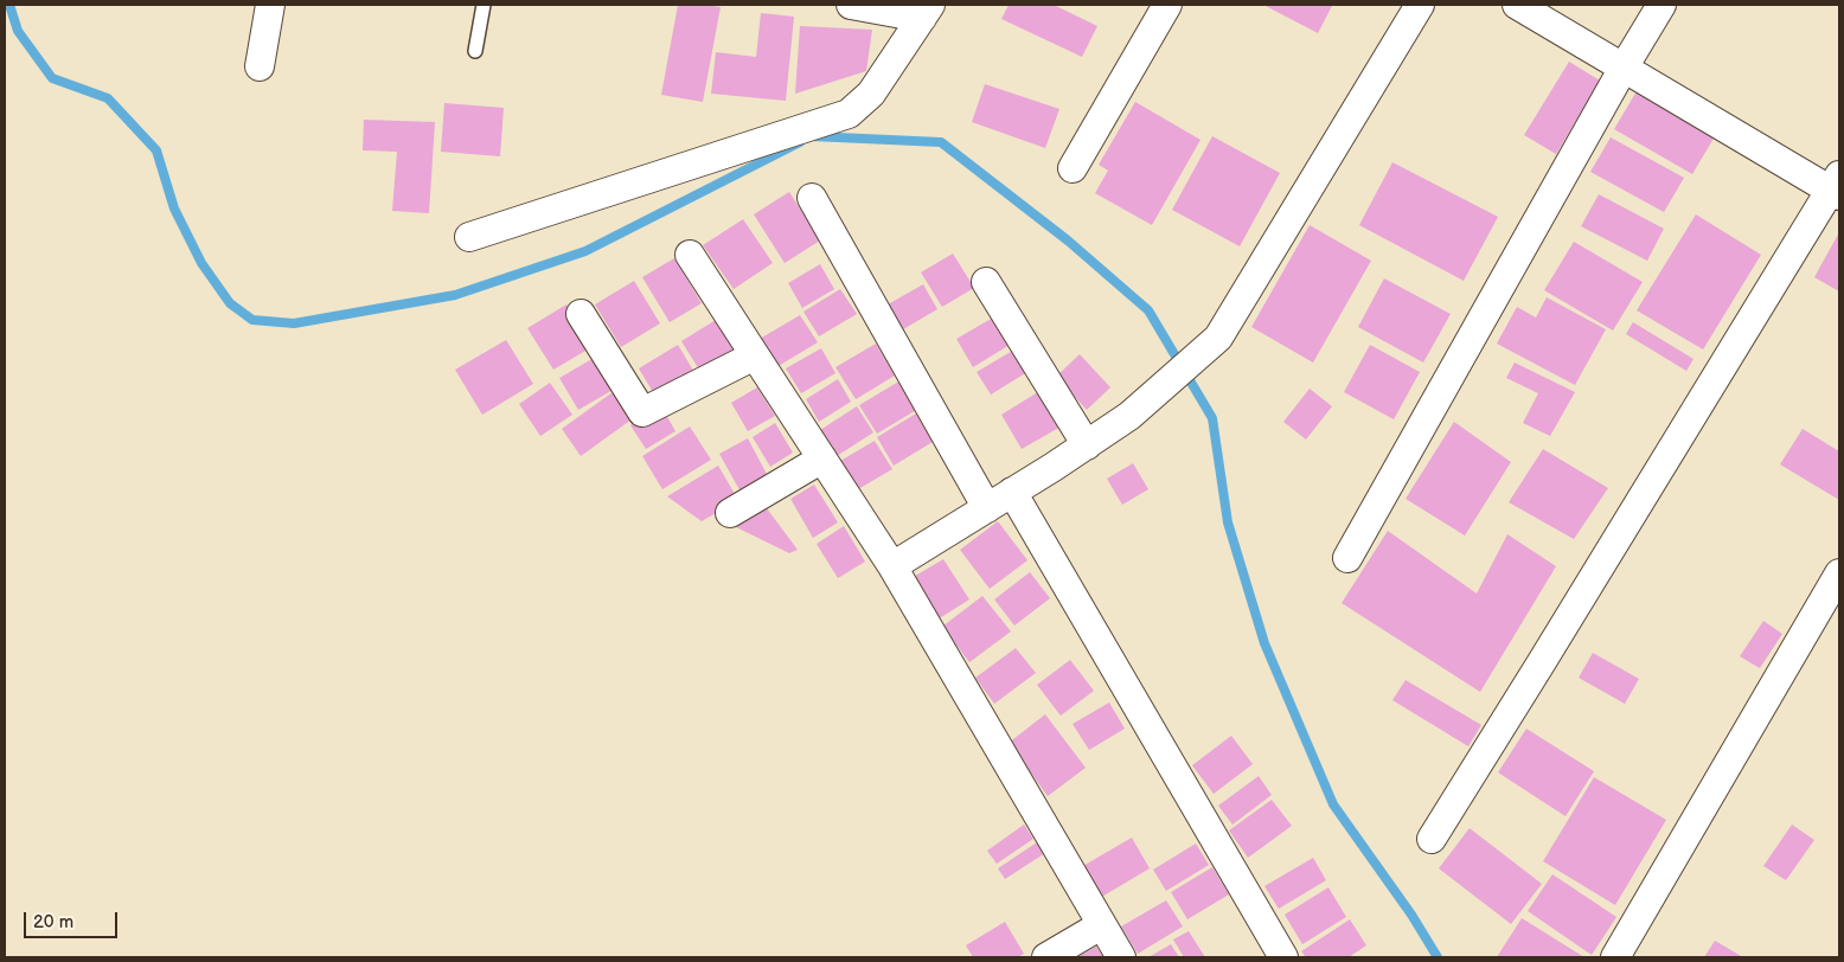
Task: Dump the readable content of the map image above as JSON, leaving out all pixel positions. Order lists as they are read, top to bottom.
{
  "scale_bar": "20 m"
}
